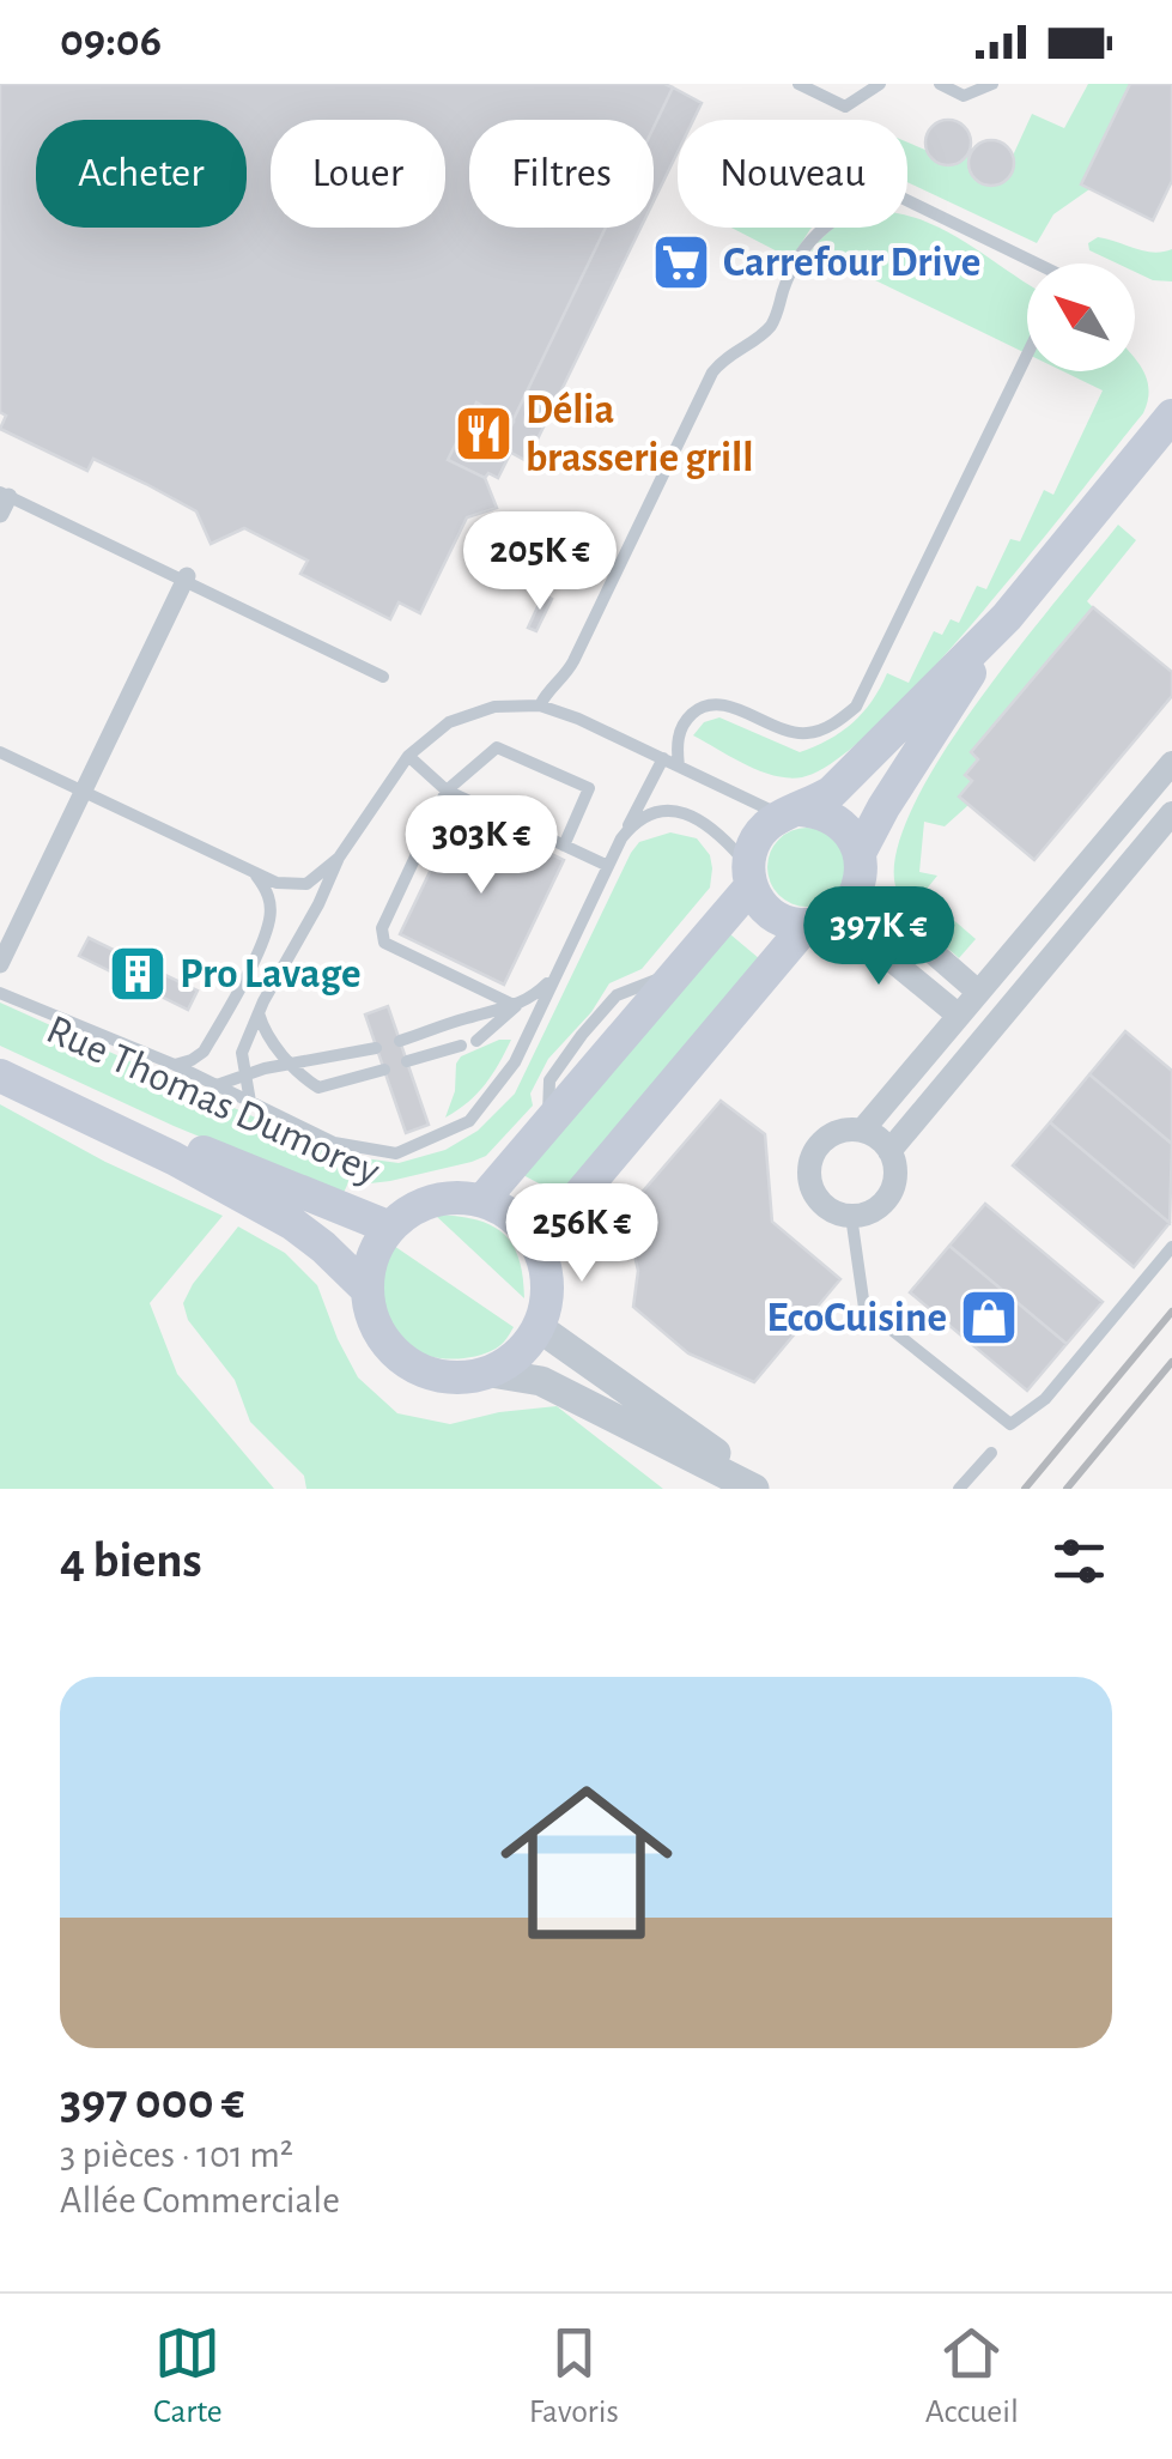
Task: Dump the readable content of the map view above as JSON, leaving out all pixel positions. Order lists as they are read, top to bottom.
{
  "streets": {
    "main road": ["Rue Thomas Dumorey"]
  },
  "places": {
    "supermarket": ["Carrefour Drive"],
    "restaurant": ["Délia brasserie grill"],
    "building": ["Pro Lavage"],
    "shop": ["EcoCuisine"]
  },
  "north": "top left",
  "page": {
    "status": "09:06",
    "chip": [
      "Acheter",
      "Louer",
      "Filtres",
      "Nouveau"
    ],
    "price": [
      "205K €",
      "303K €",
      "397K €",
      "256K €"
    ],
    "heading": "4 biens",
    "list": [
      {
        "name": "397 000 €",
        "note": "3 pièces · 101 m² · Allée Commerciale"
      }
    ],
    "tabs": ["Carte", "Favoris", "Accueil"]
  }
}
